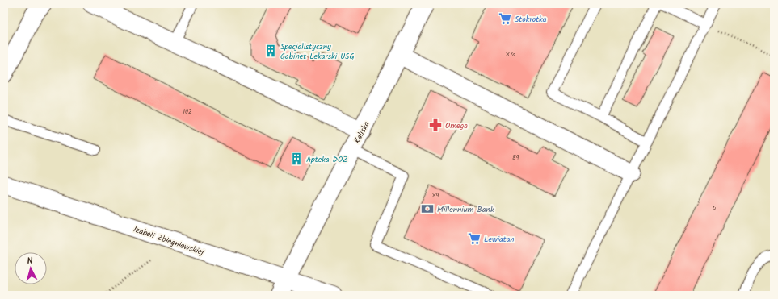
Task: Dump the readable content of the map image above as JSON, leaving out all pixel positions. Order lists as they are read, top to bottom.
{
  "streets": {
    "street": ["Kaliska", "Izabeli Zbiegniewskiej"]
  },
  "crossings": [
    ["Kaliska", "Izabeli Zbiegniewskiej"]
  ],
  "places": {
    "supermarket": ["Stokrotka", "Lewiatan"],
    "building": ["Specjalistyczny Gabinet Lekarski USG", "Apteka DOZ"],
    "pharmacy": ["Omega"],
    "bank": ["Millennium Bank"]
  },
  "house_numbers": [
    "87a",
    "102",
    "89",
    "89",
    "4"
  ],
  "north": "top"
}
